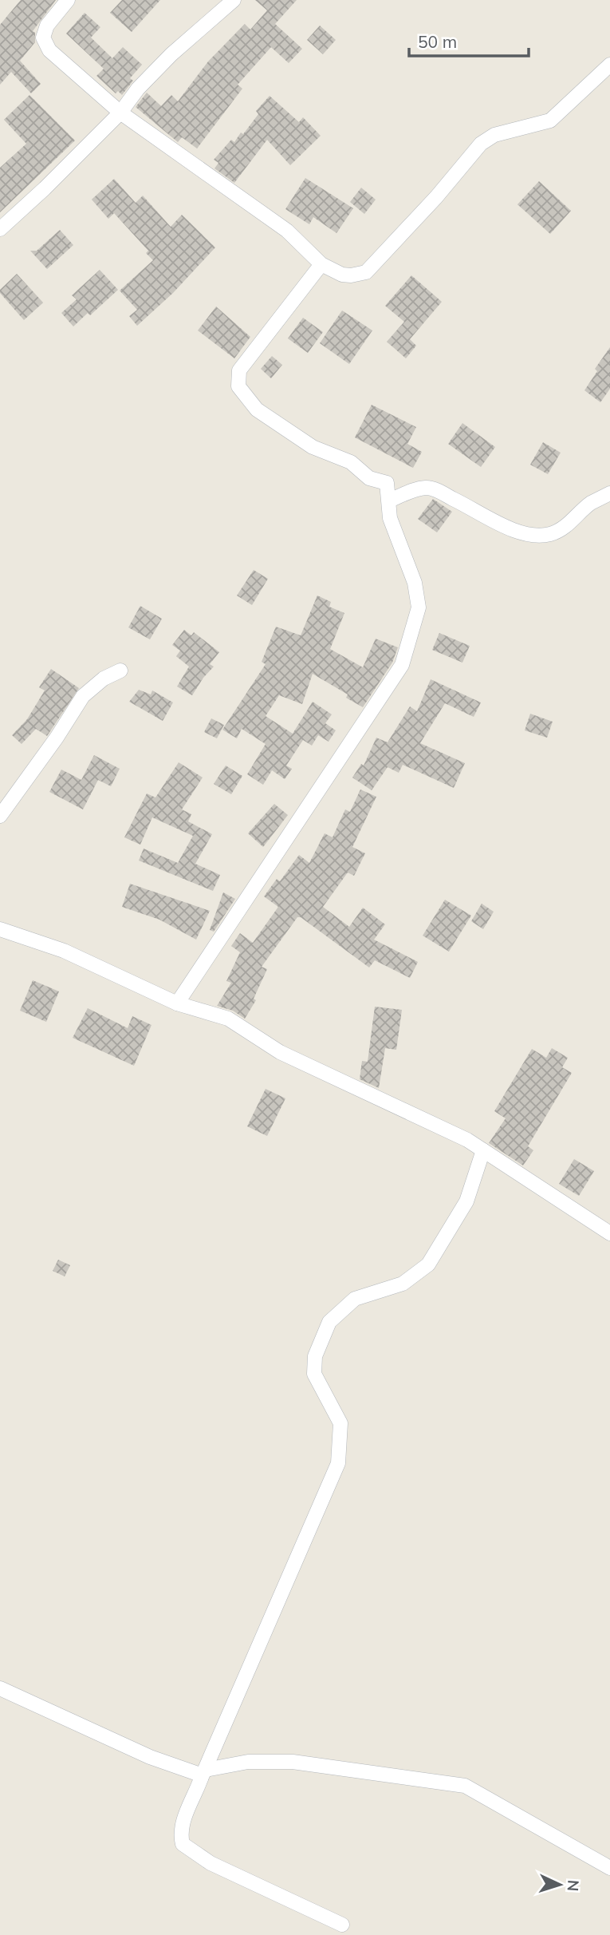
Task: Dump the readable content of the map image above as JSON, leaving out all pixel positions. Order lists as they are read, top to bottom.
{
  "scale_bar": "50 m",
  "north": "right"
}
